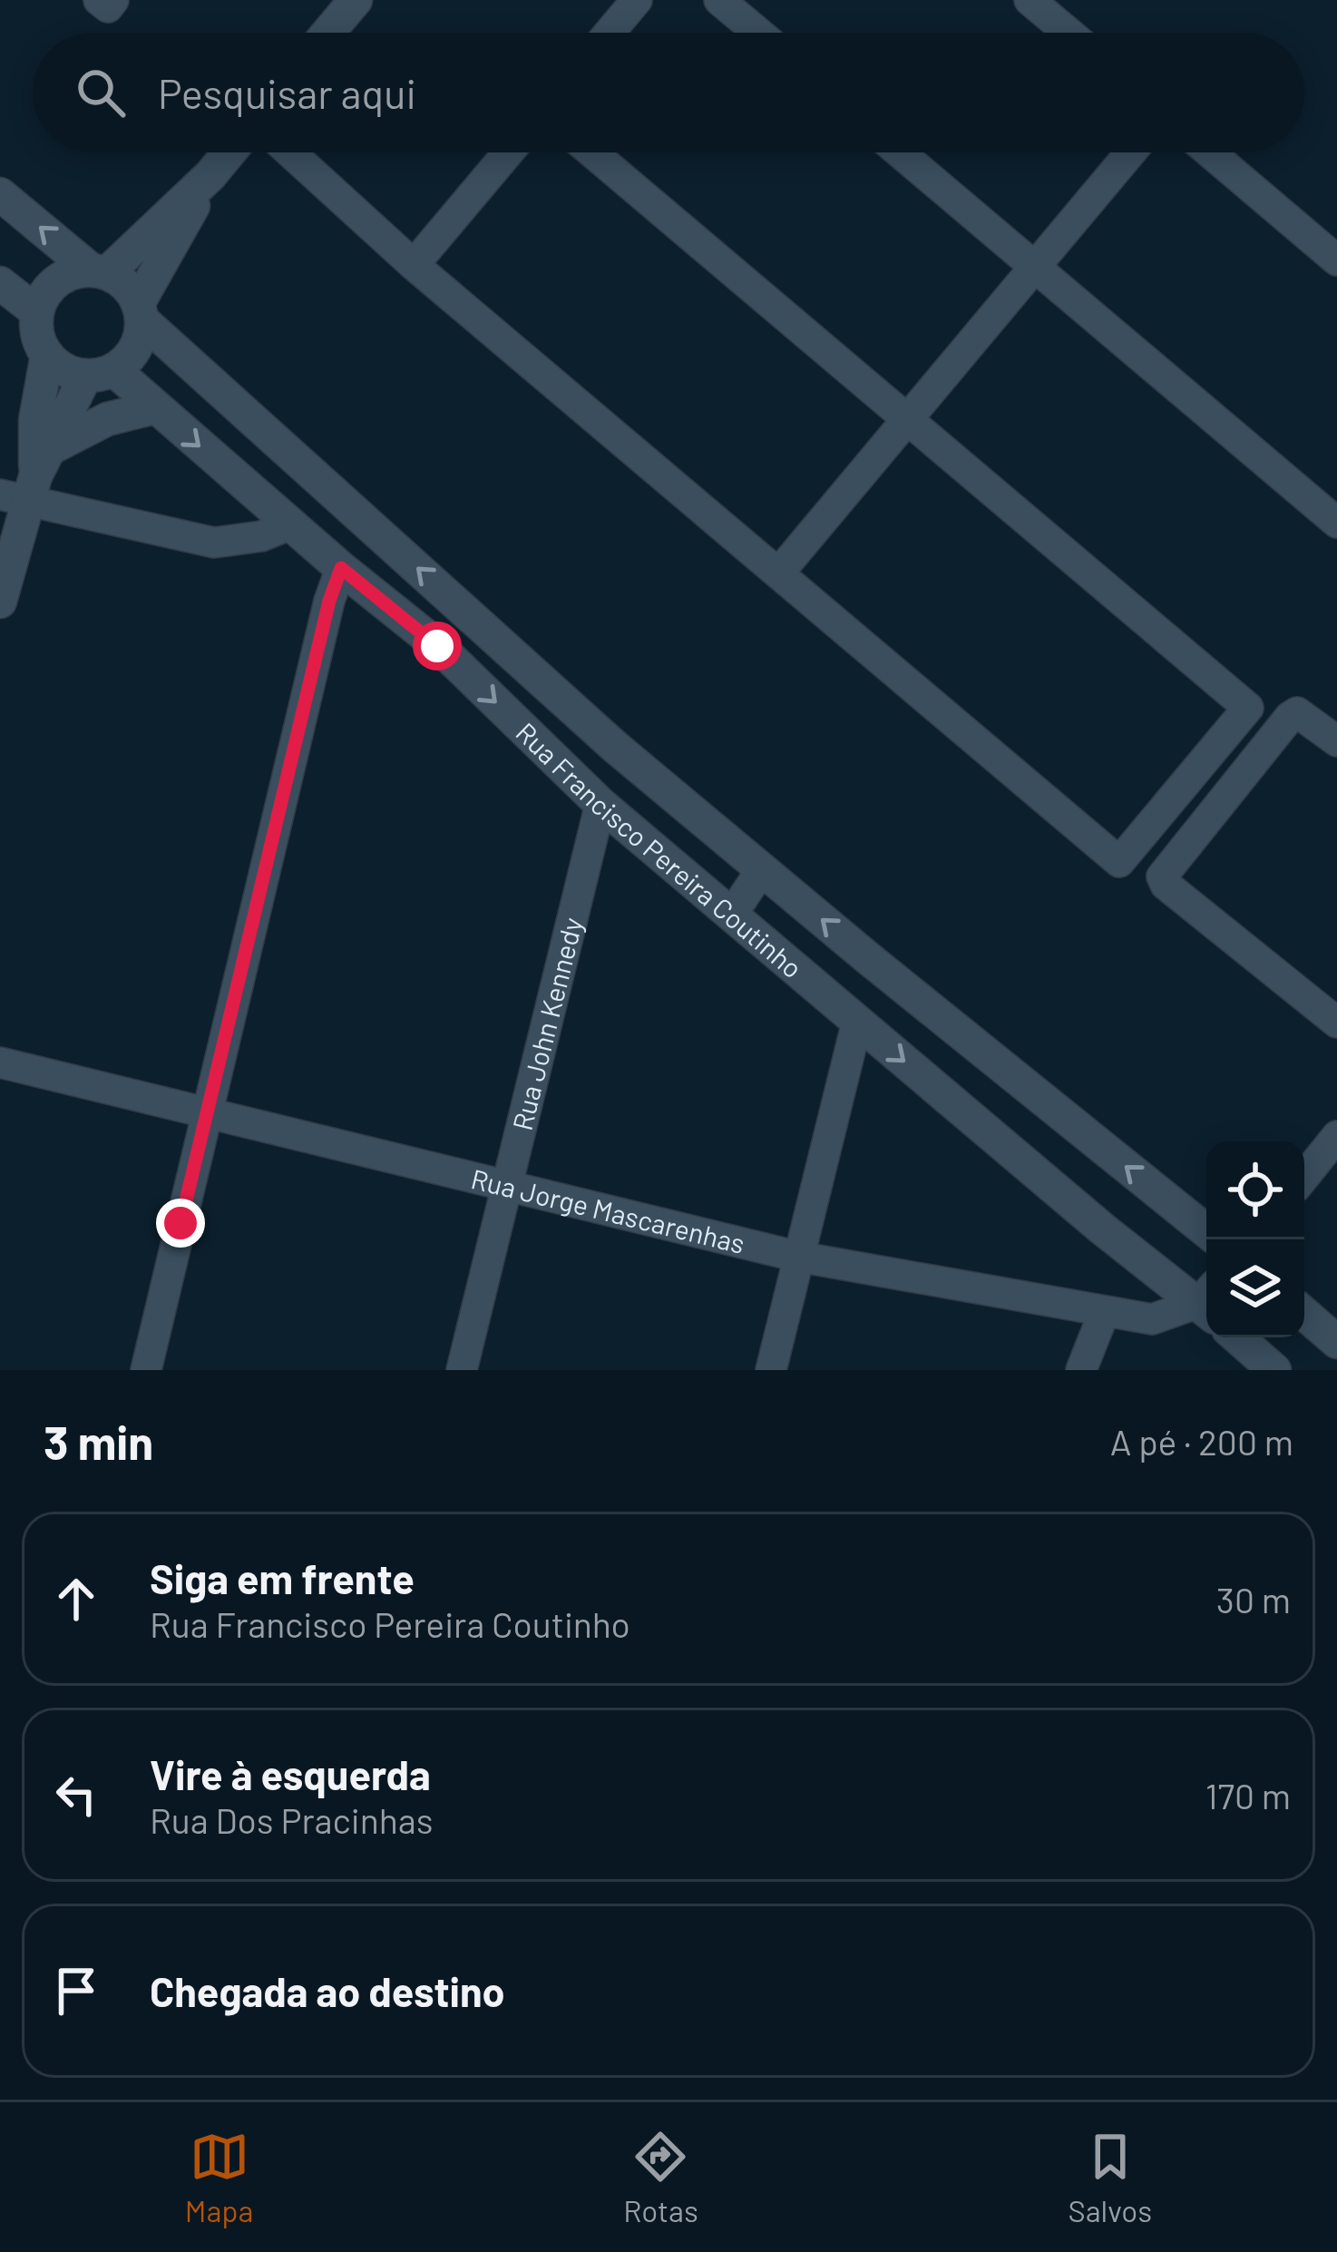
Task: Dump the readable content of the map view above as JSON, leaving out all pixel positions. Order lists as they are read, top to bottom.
{
  "streets": {
    "street": ["Rua Francisco Pereira Coutinho", "Rua John Kennedy", "Rua Jorge Mascarenhas"]
  },
  "crossings": [
    ["Rua Francisco Pereira Coutinho", "Rua John Kennedy"],
    ["Rua John Kennedy", "Rua Jorge Mascarenhas"]
  ],
  "page": {
    "search": "Pesquisar aqui",
    "heading": ["3 min", "A pé · 200 m"],
    "list": [
      ["Siga em frente", "Rua Francisco Pereira Coutinho", "30 m"],
      ["Vire à esquerda", "Rua Dos Pracinhas", "170 m"],
      "Chegada ao destino"
    ],
    "nav": ["Mapa", "Rotas", "Salvos"]
  }
}
